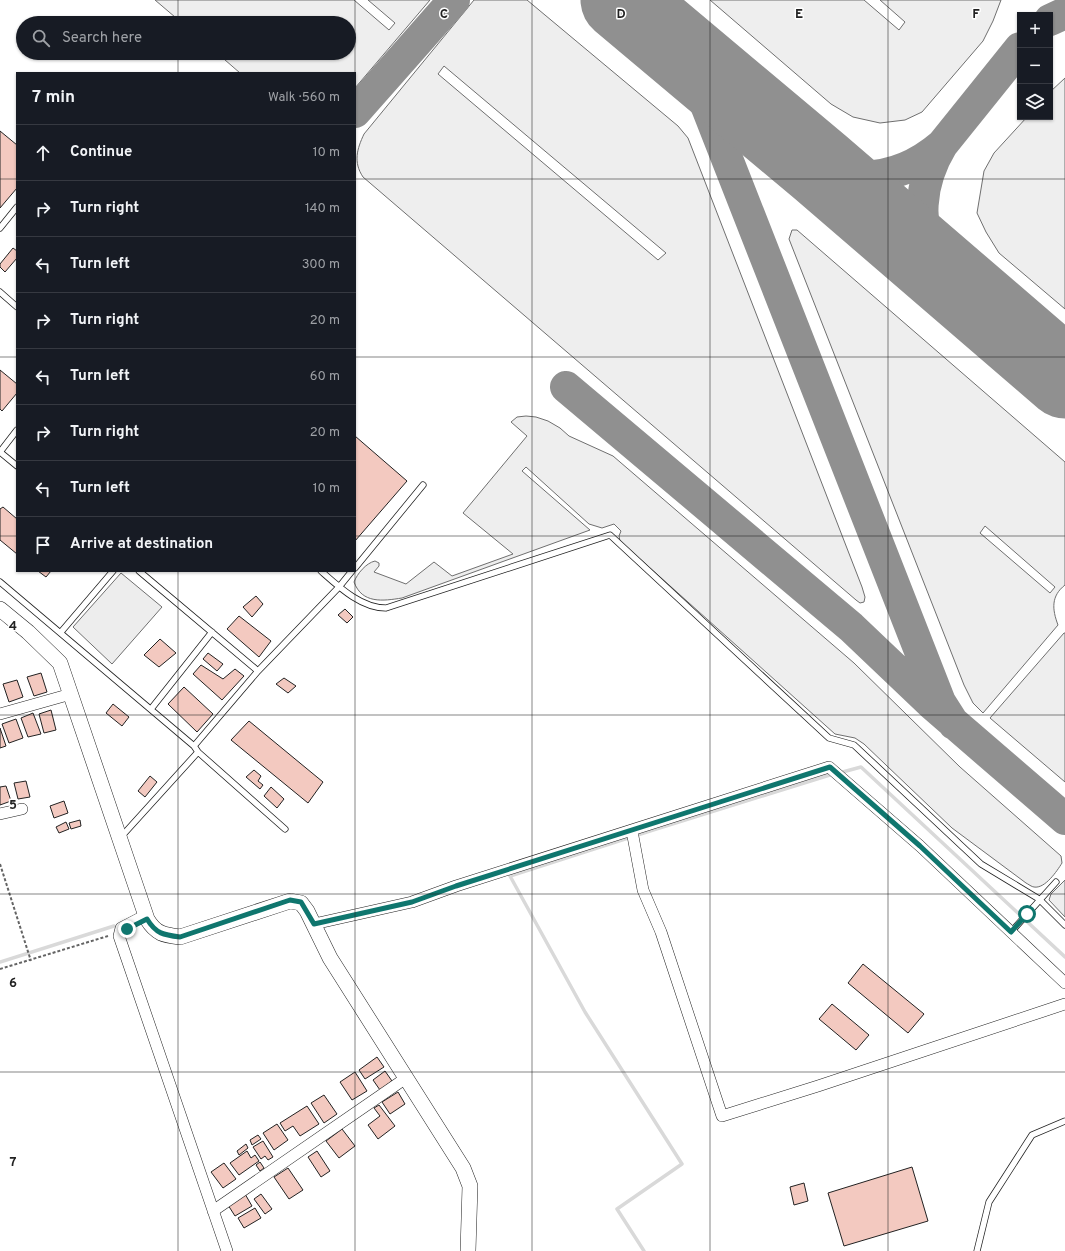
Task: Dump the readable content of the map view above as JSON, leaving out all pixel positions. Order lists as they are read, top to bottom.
{
  "page": {
    "map_buttons": ["+", "−"],
    "search": "Search here",
    "heading": ["7 min", "Walk · 560 m"],
    "list": [
      ["Continue", "10 m"],
      ["Turn right", "140 m"],
      ["Turn left", "300 m"],
      ["Turn right", "20 m"],
      ["Turn left", "60 m"],
      ["Turn right", "20 m"],
      ["Turn left", "10 m"],
      "Arrive at destination"
    ]
  },
  "grid": {
    "columns": [
      "C",
      "D",
      "E",
      "F"
    ],
    "rows": [
      "4",
      "5",
      "6",
      "7"
    ]
  }
}
